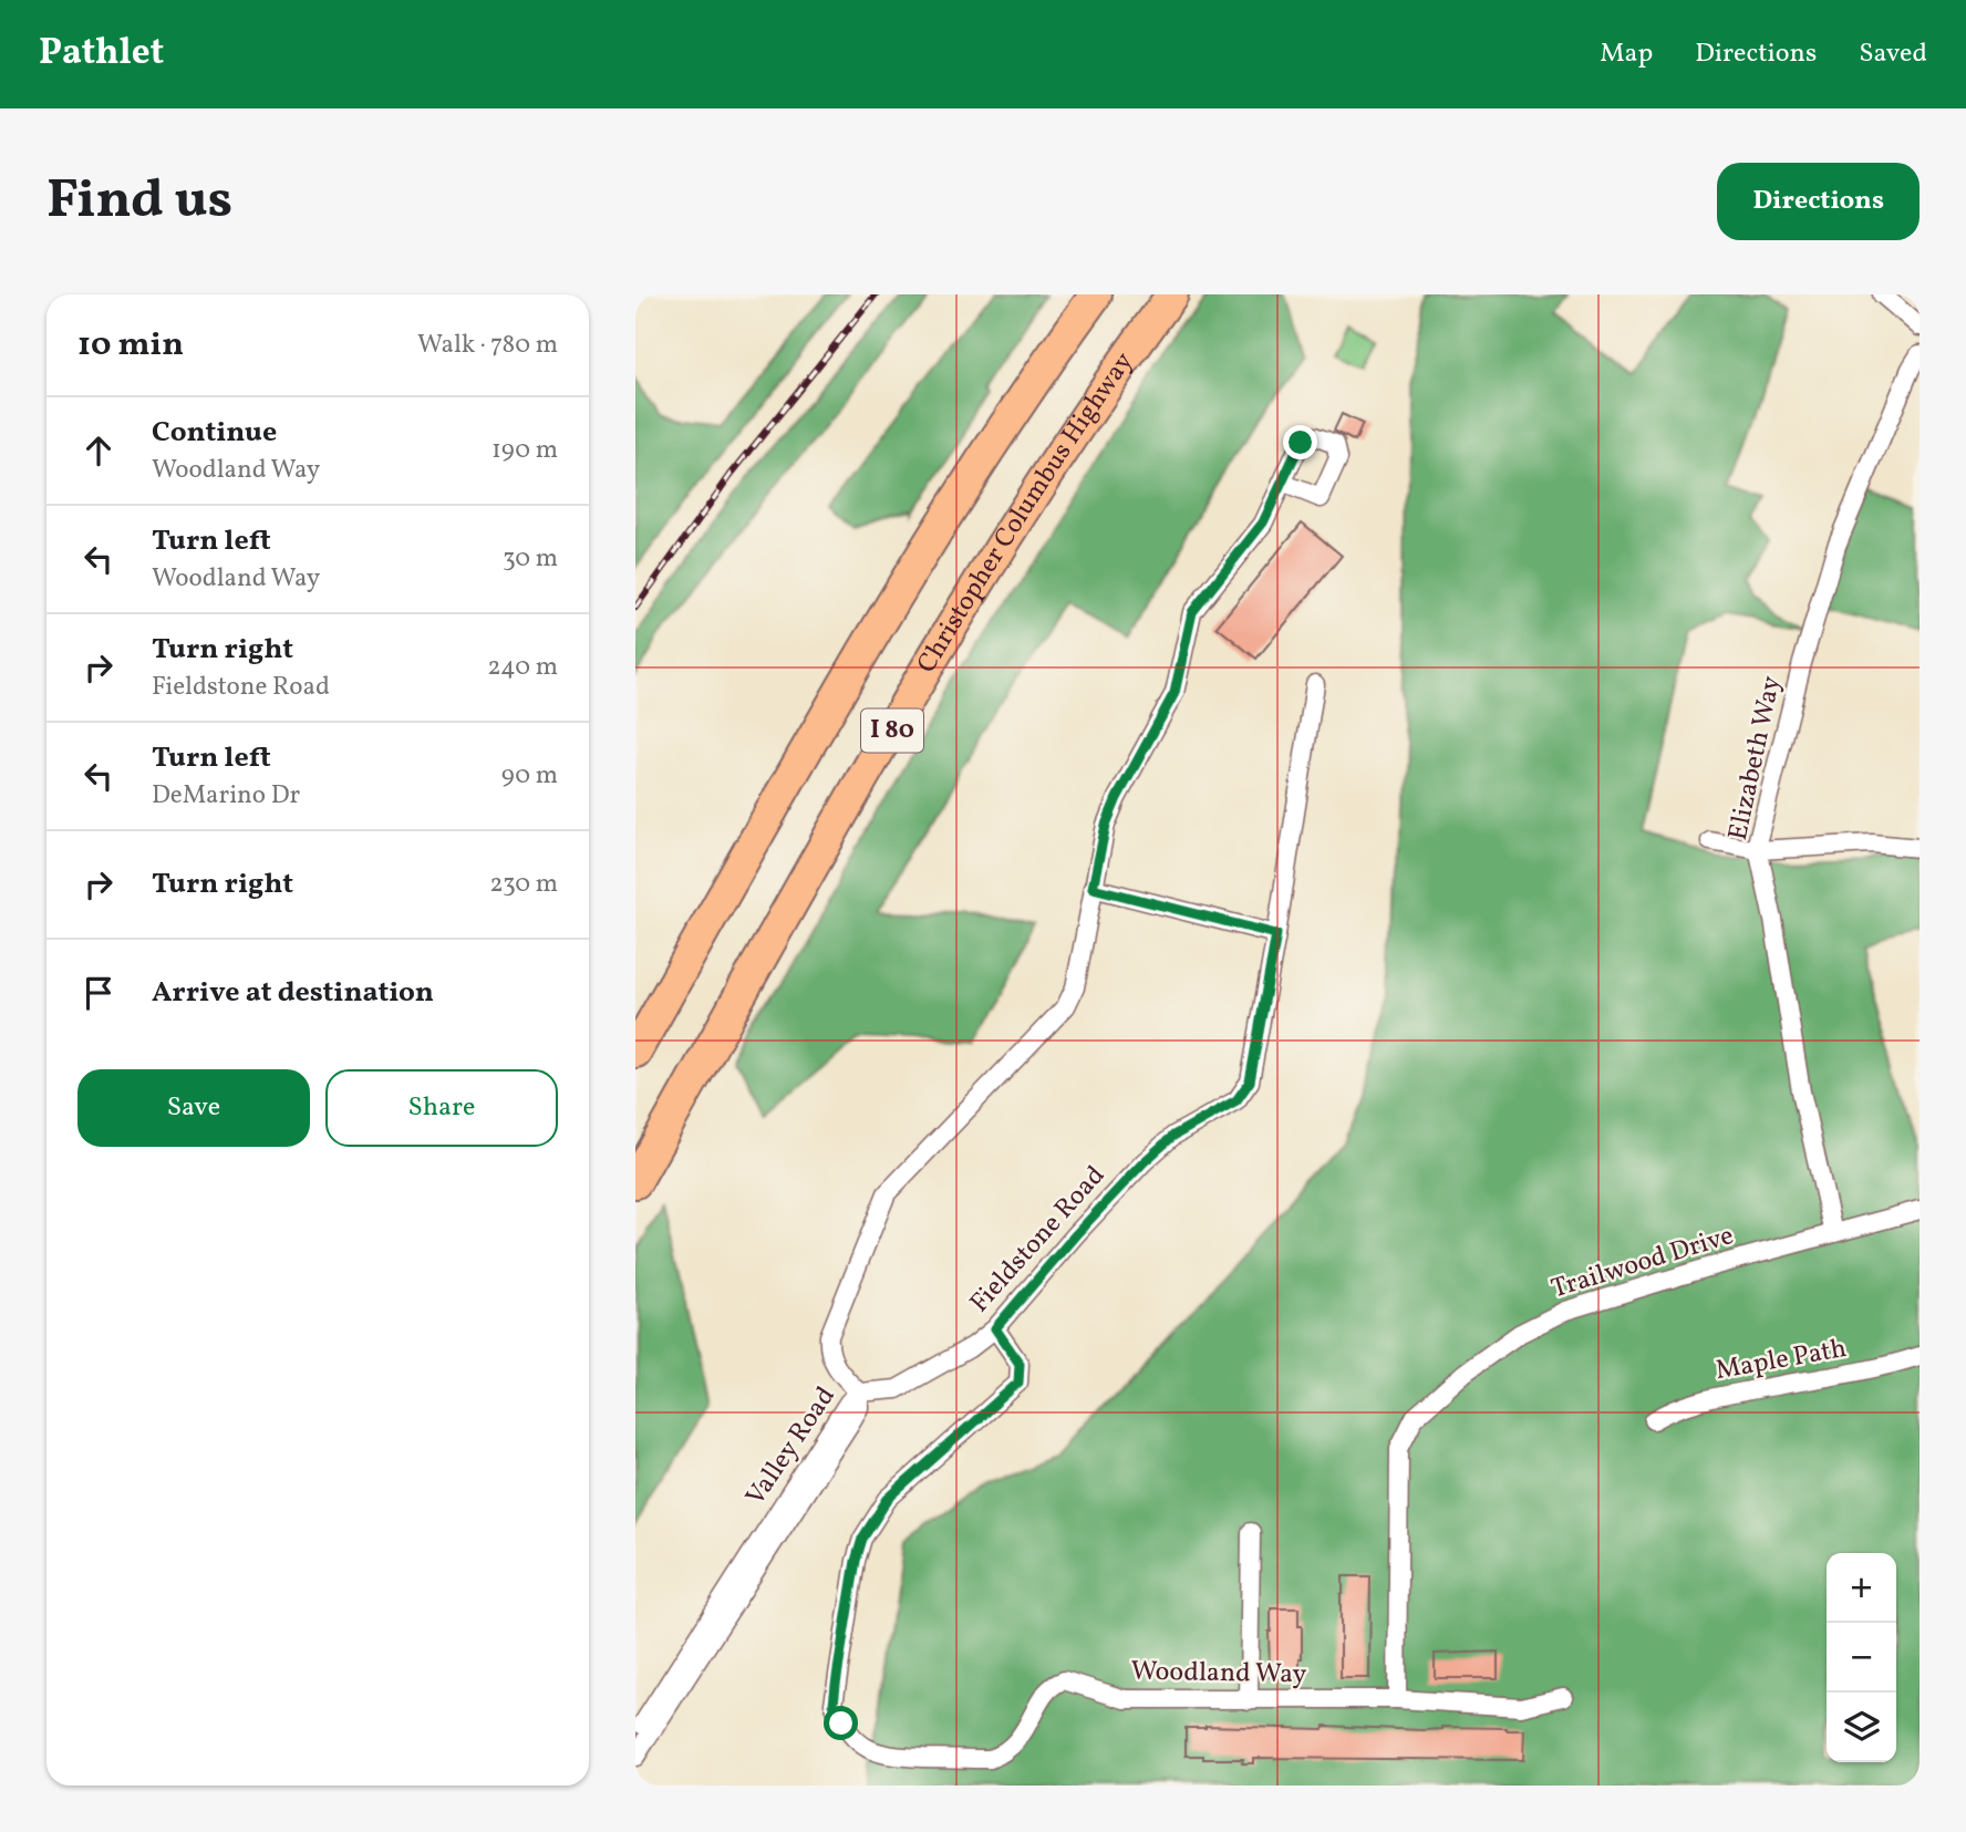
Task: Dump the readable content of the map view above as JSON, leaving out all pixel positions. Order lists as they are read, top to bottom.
{
  "streets": {
    "highway": ["Christopher Columbus Highway", "I 80"],
    "street": [
      "Elizabeth Way",
      "Fieldstone Road",
      "Trailwood Drive",
      "Maple Path",
      "Valley Road",
      "Woodland Way"
    ]
  },
  "crossings": [
    ["Elizabeth Way", "Trailwood Drive"],
    ["Fieldstone Road", "Valley Road"],
    ["Fieldstone Road", "Woodland Way"],
    ["Trailwood Drive", "Woodland Way"]
  ],
  "page": {
    "header": "Pathlet",
    "nav": ["Map", "Directions", "Saved"],
    "buttons": [
      "Directions",
      ["Save", "Share"]
    ],
    "title": "Find us",
    "heading": ["10 min", "Walk · 780 m"],
    "list": [
      ["Continue", "Woodland Way", "190 m"],
      ["Turn left", "Woodland Way", "30 m"],
      ["Turn right", "Fieldstone Road", "240 m"],
      ["Turn left", "DeMarino Dr", "90 m"],
      ["Turn right", "230 m"],
      "Arrive at destination"
    ],
    "map_buttons": ["+", "−"]
  }
}
